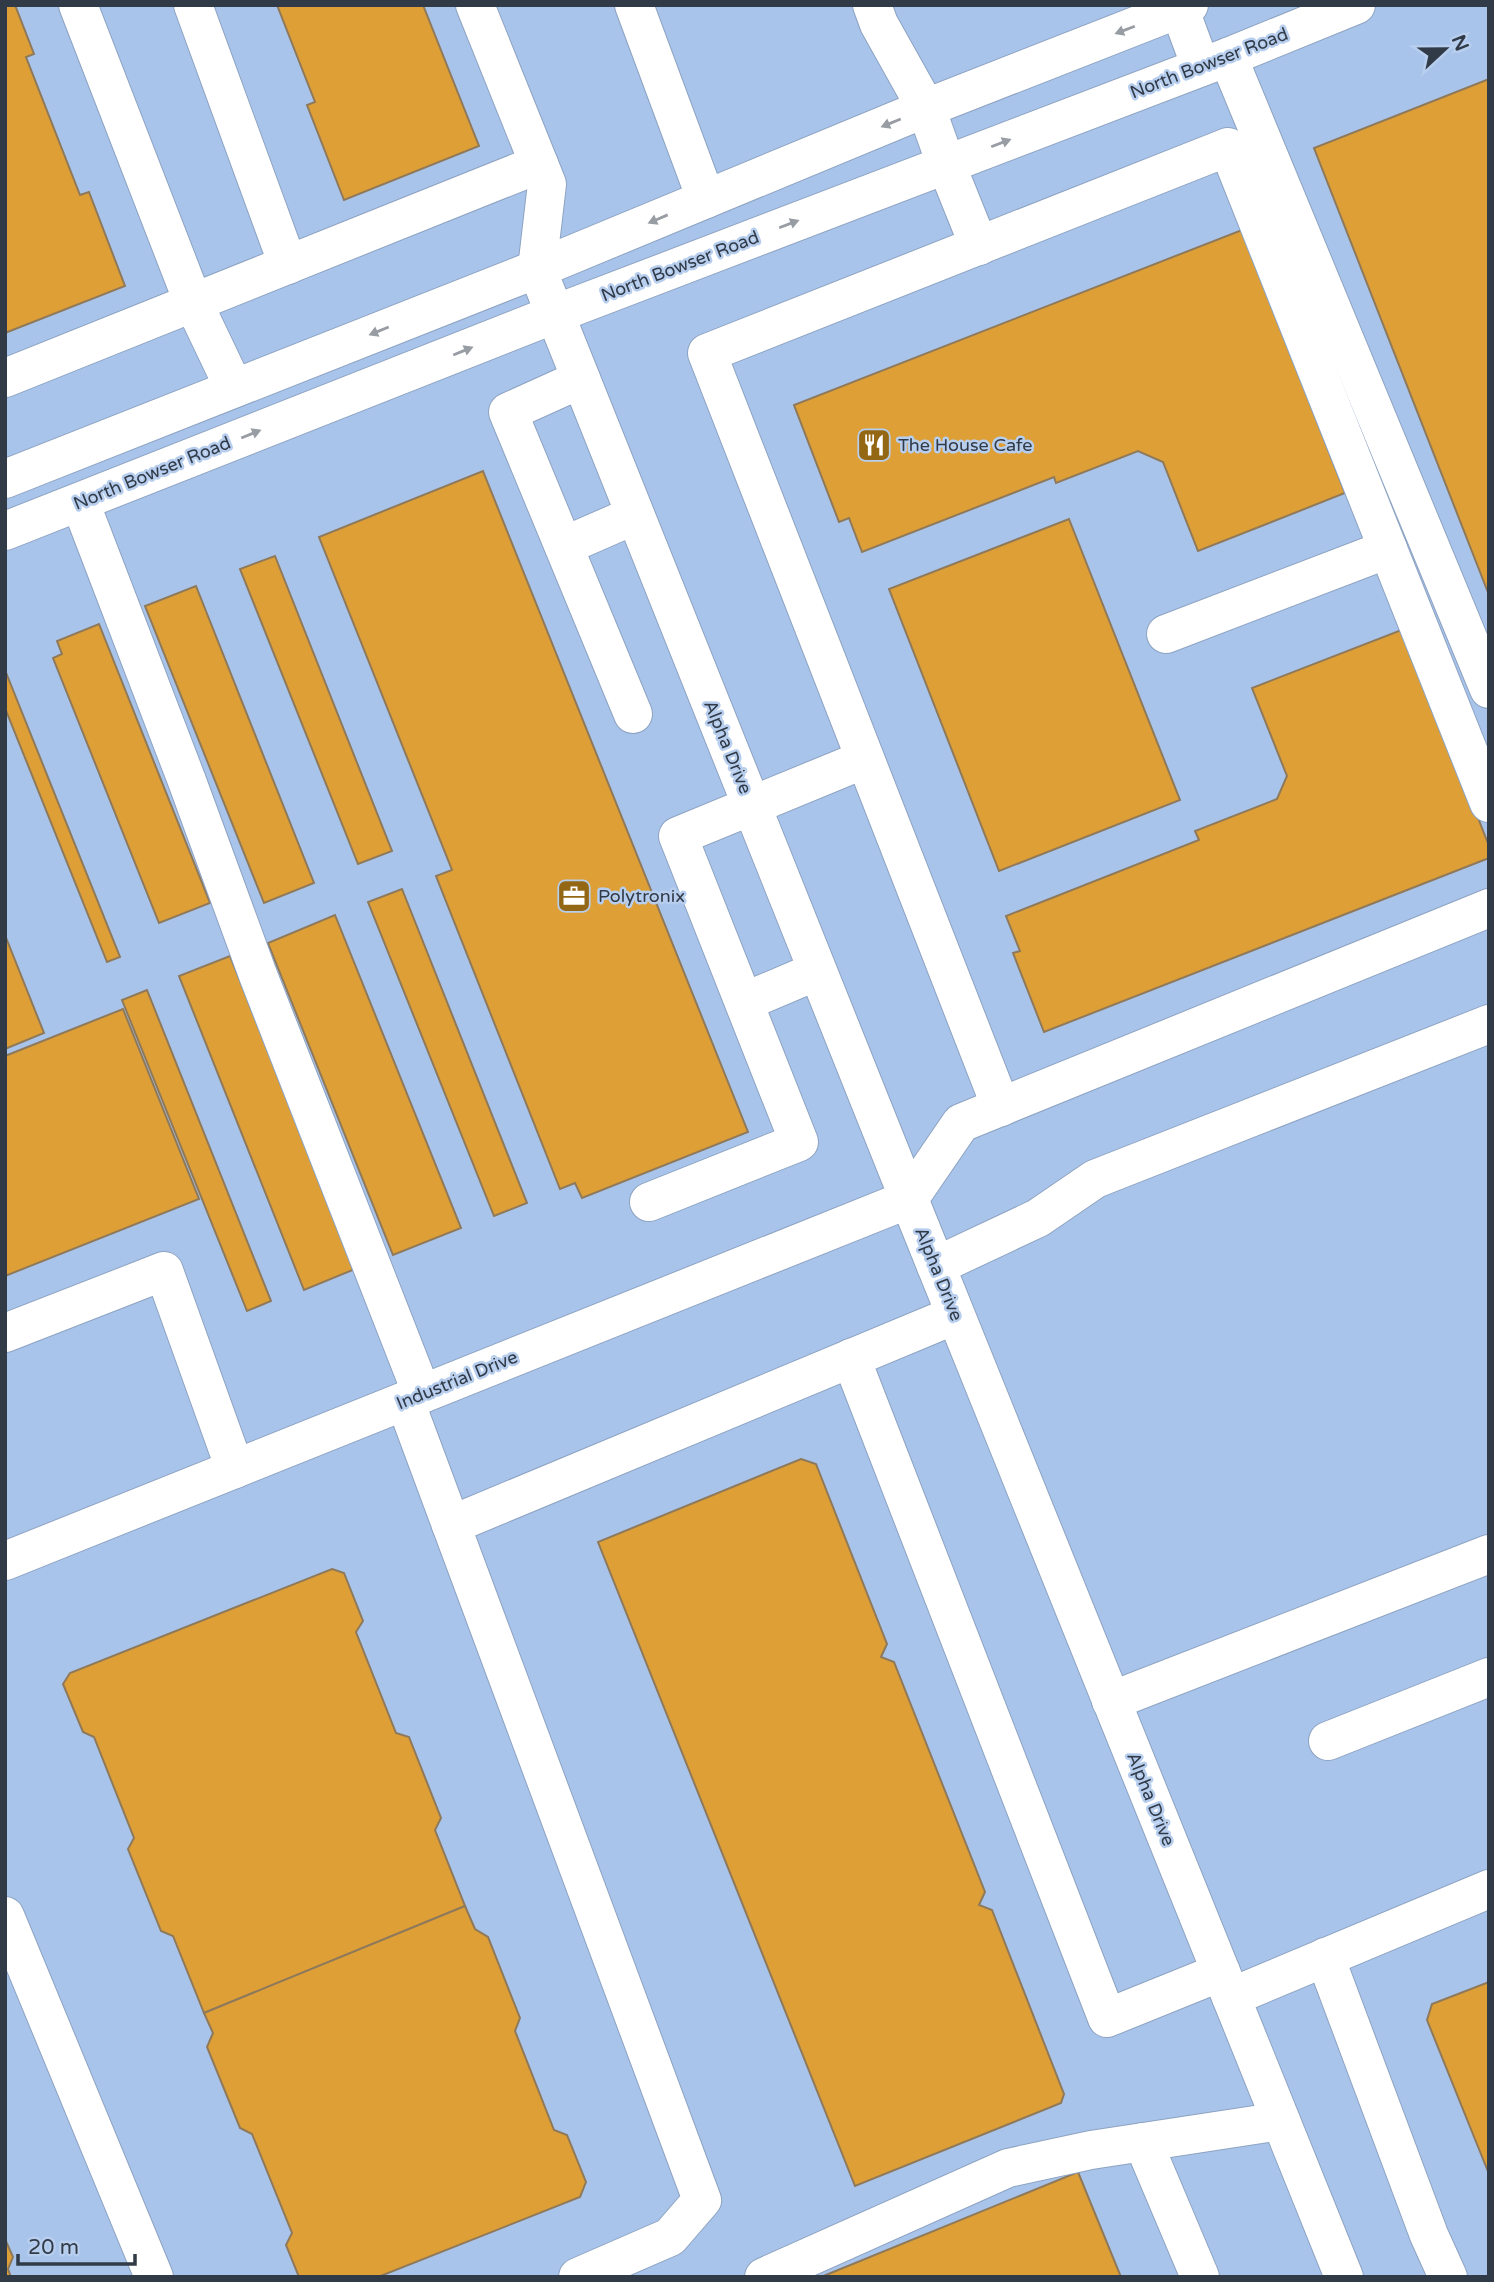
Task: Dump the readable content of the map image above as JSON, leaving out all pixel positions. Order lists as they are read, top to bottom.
{
  "streets": {
    "street": ["North Bowser Road", "Alpha Drive", "Industrial Drive"]
  },
  "crossings": [
    ["North Bowser Road", "Alpha Drive"],
    ["Alpha Drive", "Industrial Drive"]
  ],
  "places": {
    "restaurant": ["The House Cafe"],
    "office": ["Polytronix"]
  },
  "scale_bar": "20 m",
  "north": "right"
}
